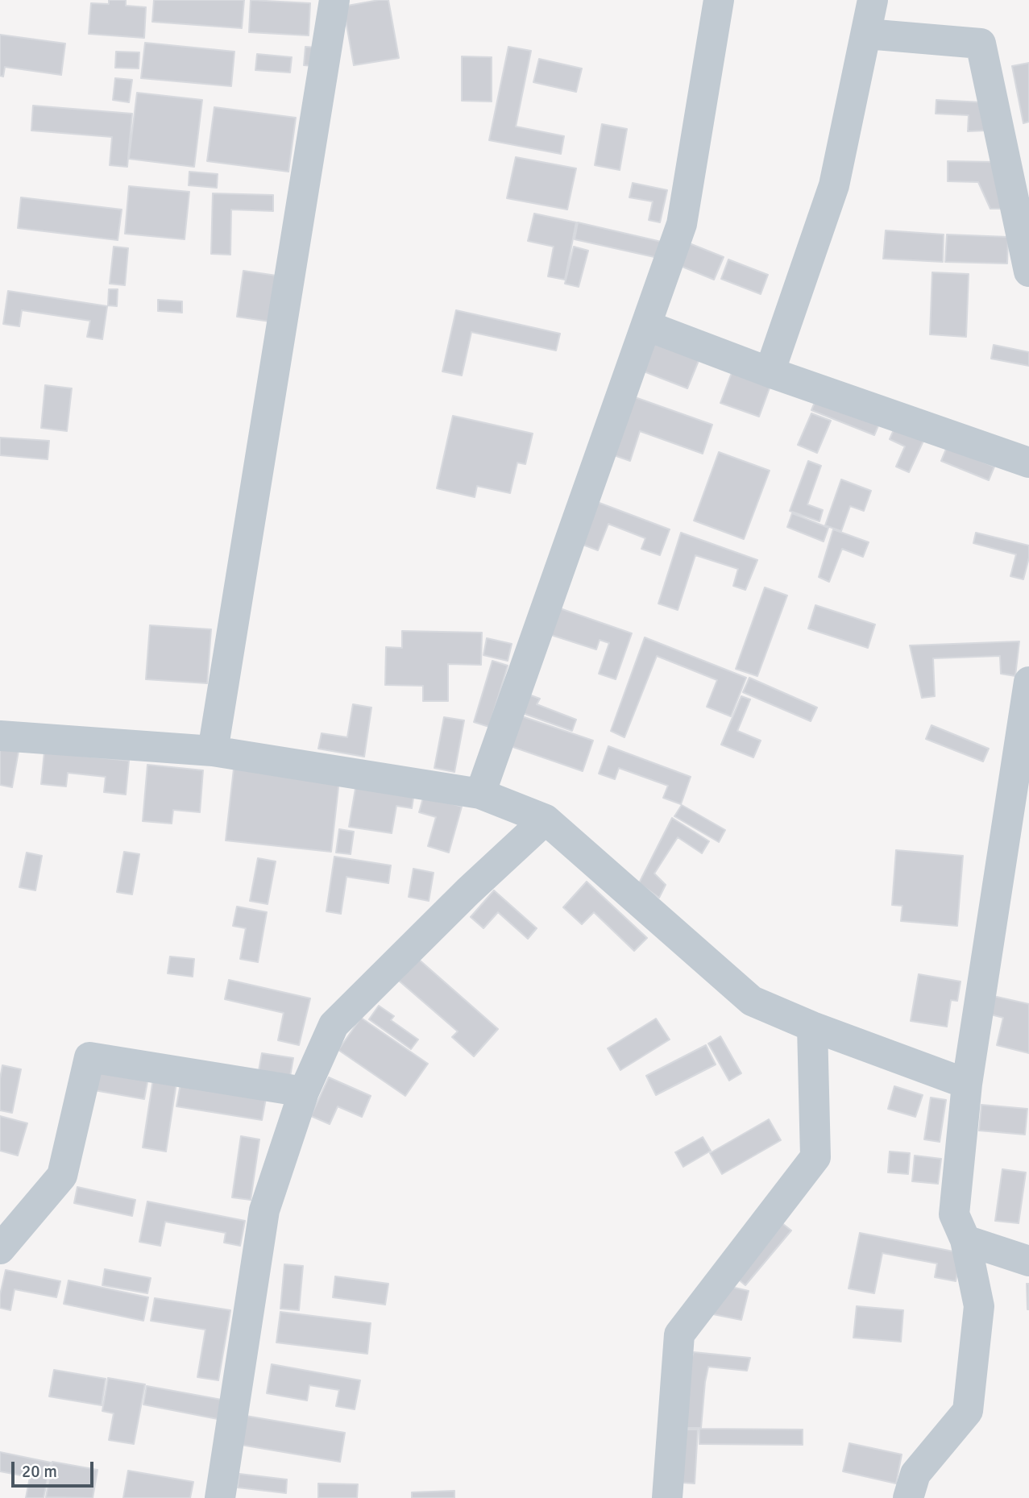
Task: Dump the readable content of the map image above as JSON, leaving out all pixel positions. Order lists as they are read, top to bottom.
{
  "scale_bar": "20 m"
}
